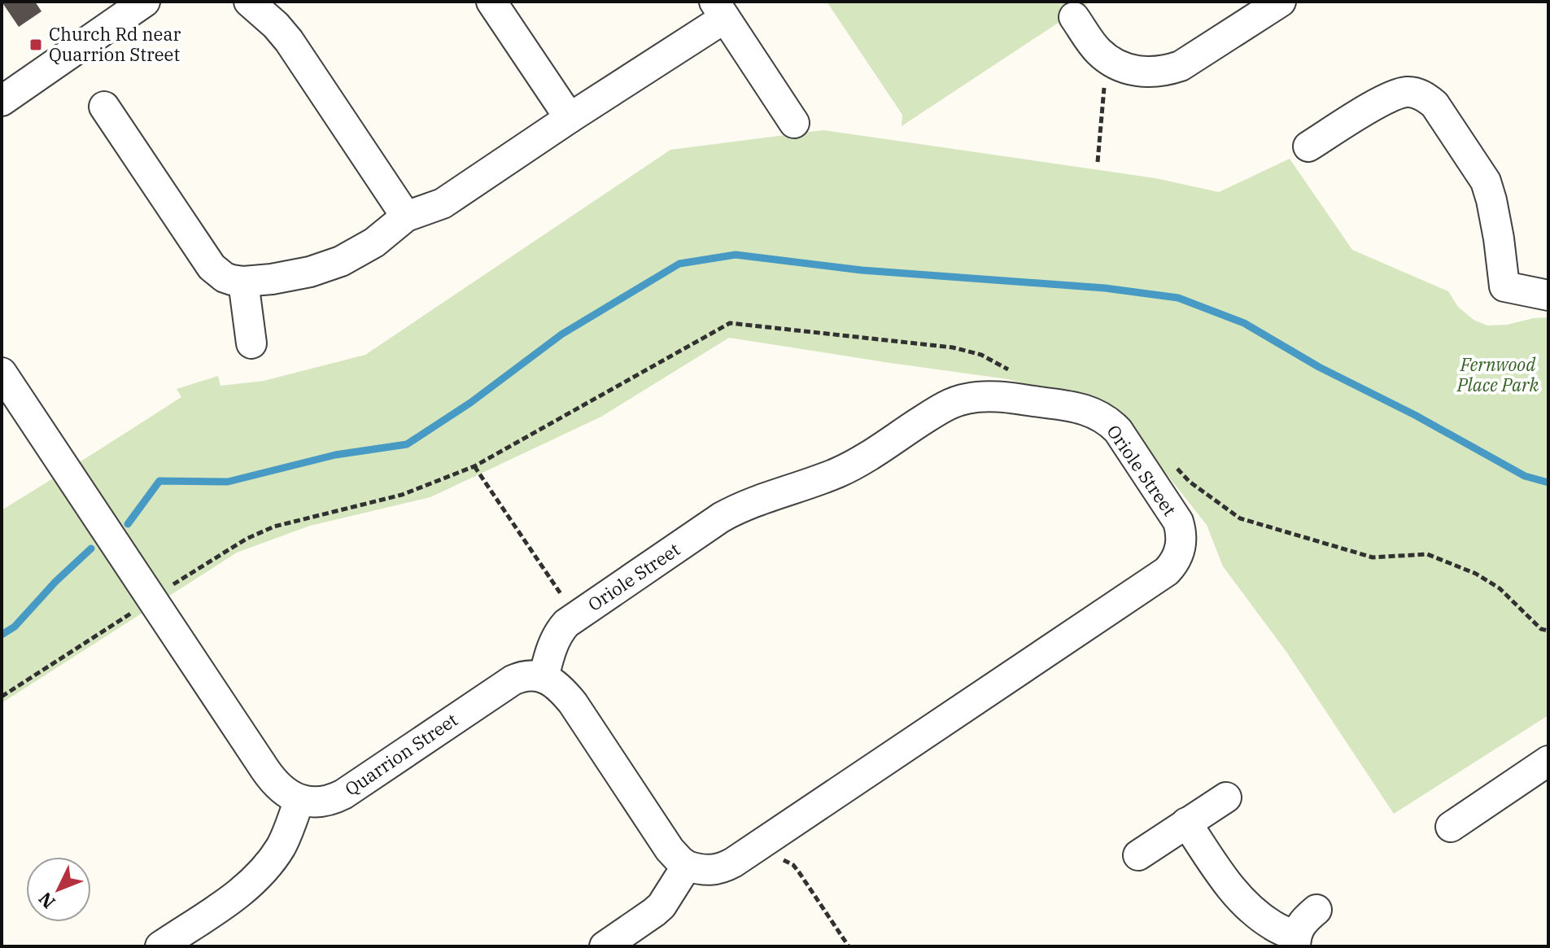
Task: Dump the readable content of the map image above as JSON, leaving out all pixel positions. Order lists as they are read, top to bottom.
{
  "streets": {
    "street": ["Oriole Street", "Quarrion Street"]
  },
  "crossings": [
    ["Oriole Street", "Quarrion Street"]
  ],
  "parks": ["Fernwood Place Park"],
  "places": {
    "transit": ["Church Rd near Quarrion Street"]
  },
  "north": "bottom left"
}
